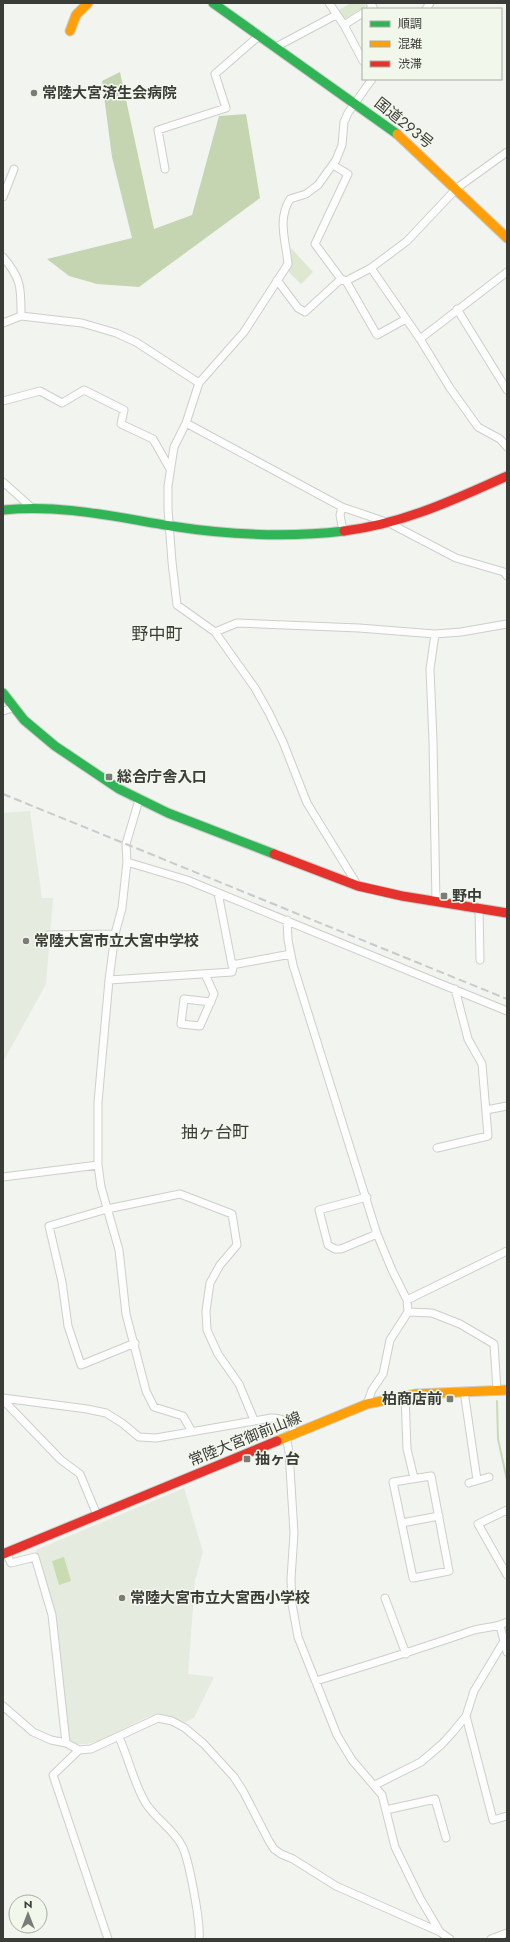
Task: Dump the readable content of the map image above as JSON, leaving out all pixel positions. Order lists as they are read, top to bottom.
{
  "streets": {
    "main road": ["国道293号", "常陸大宮御前山線"]
  },
  "districts": ["野中町", "抽ヶ台町"],
  "places": {
    "other": ["常陸大宮済生会病院", "常陸大宮市立大宮中学校", "常陸大宮市立大宮西小学校"],
    "transit": [
      "総合庁舎入口",
      "野中",
      "柏商店前",
      "抽ヶ台"
    ]
  },
  "legend": ["順調", "混雑", "渋滞"],
  "north": "top"
}
